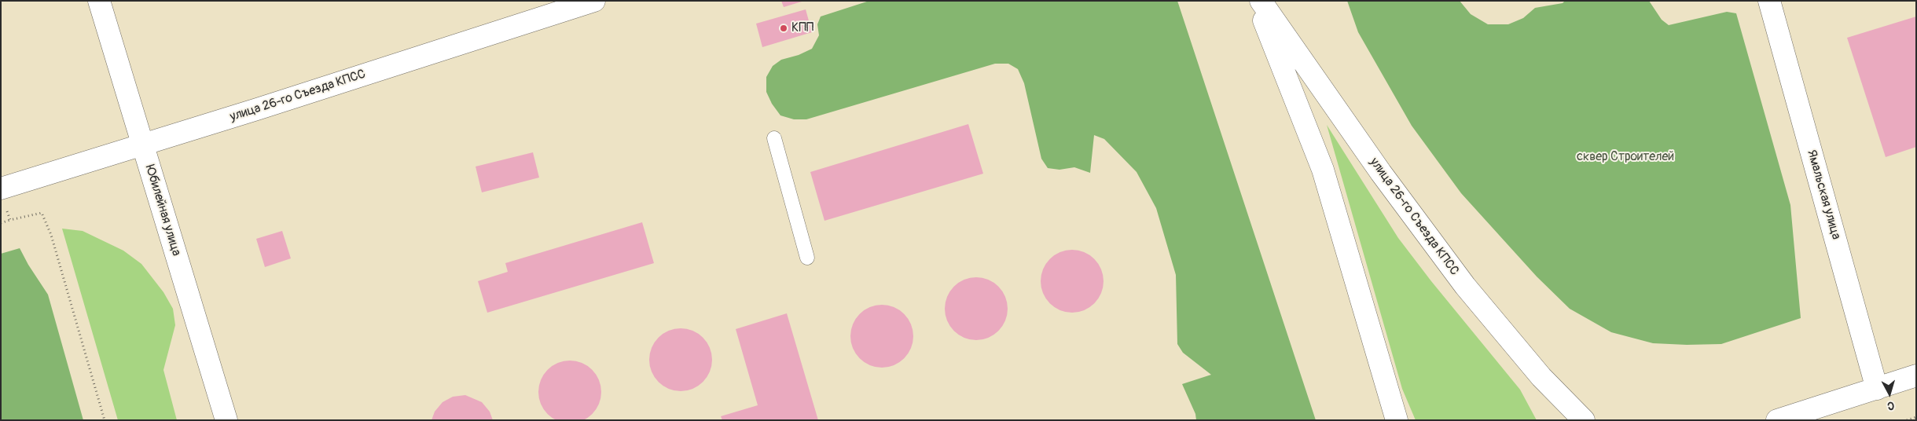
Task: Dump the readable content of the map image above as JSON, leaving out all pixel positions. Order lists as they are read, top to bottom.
{
  "streets": {
    "main road": ["улица 26-го Съезда КПСС", "Ямальская улица", "Юбилейная улица"]
  },
  "crossings": [
    ["улица 26-го Съезда КПСС", "Юбилейная улица"]
  ],
  "parks": ["cквер Cтроителей"],
  "places": ["КПП"],
  "north": "bottom"
}
